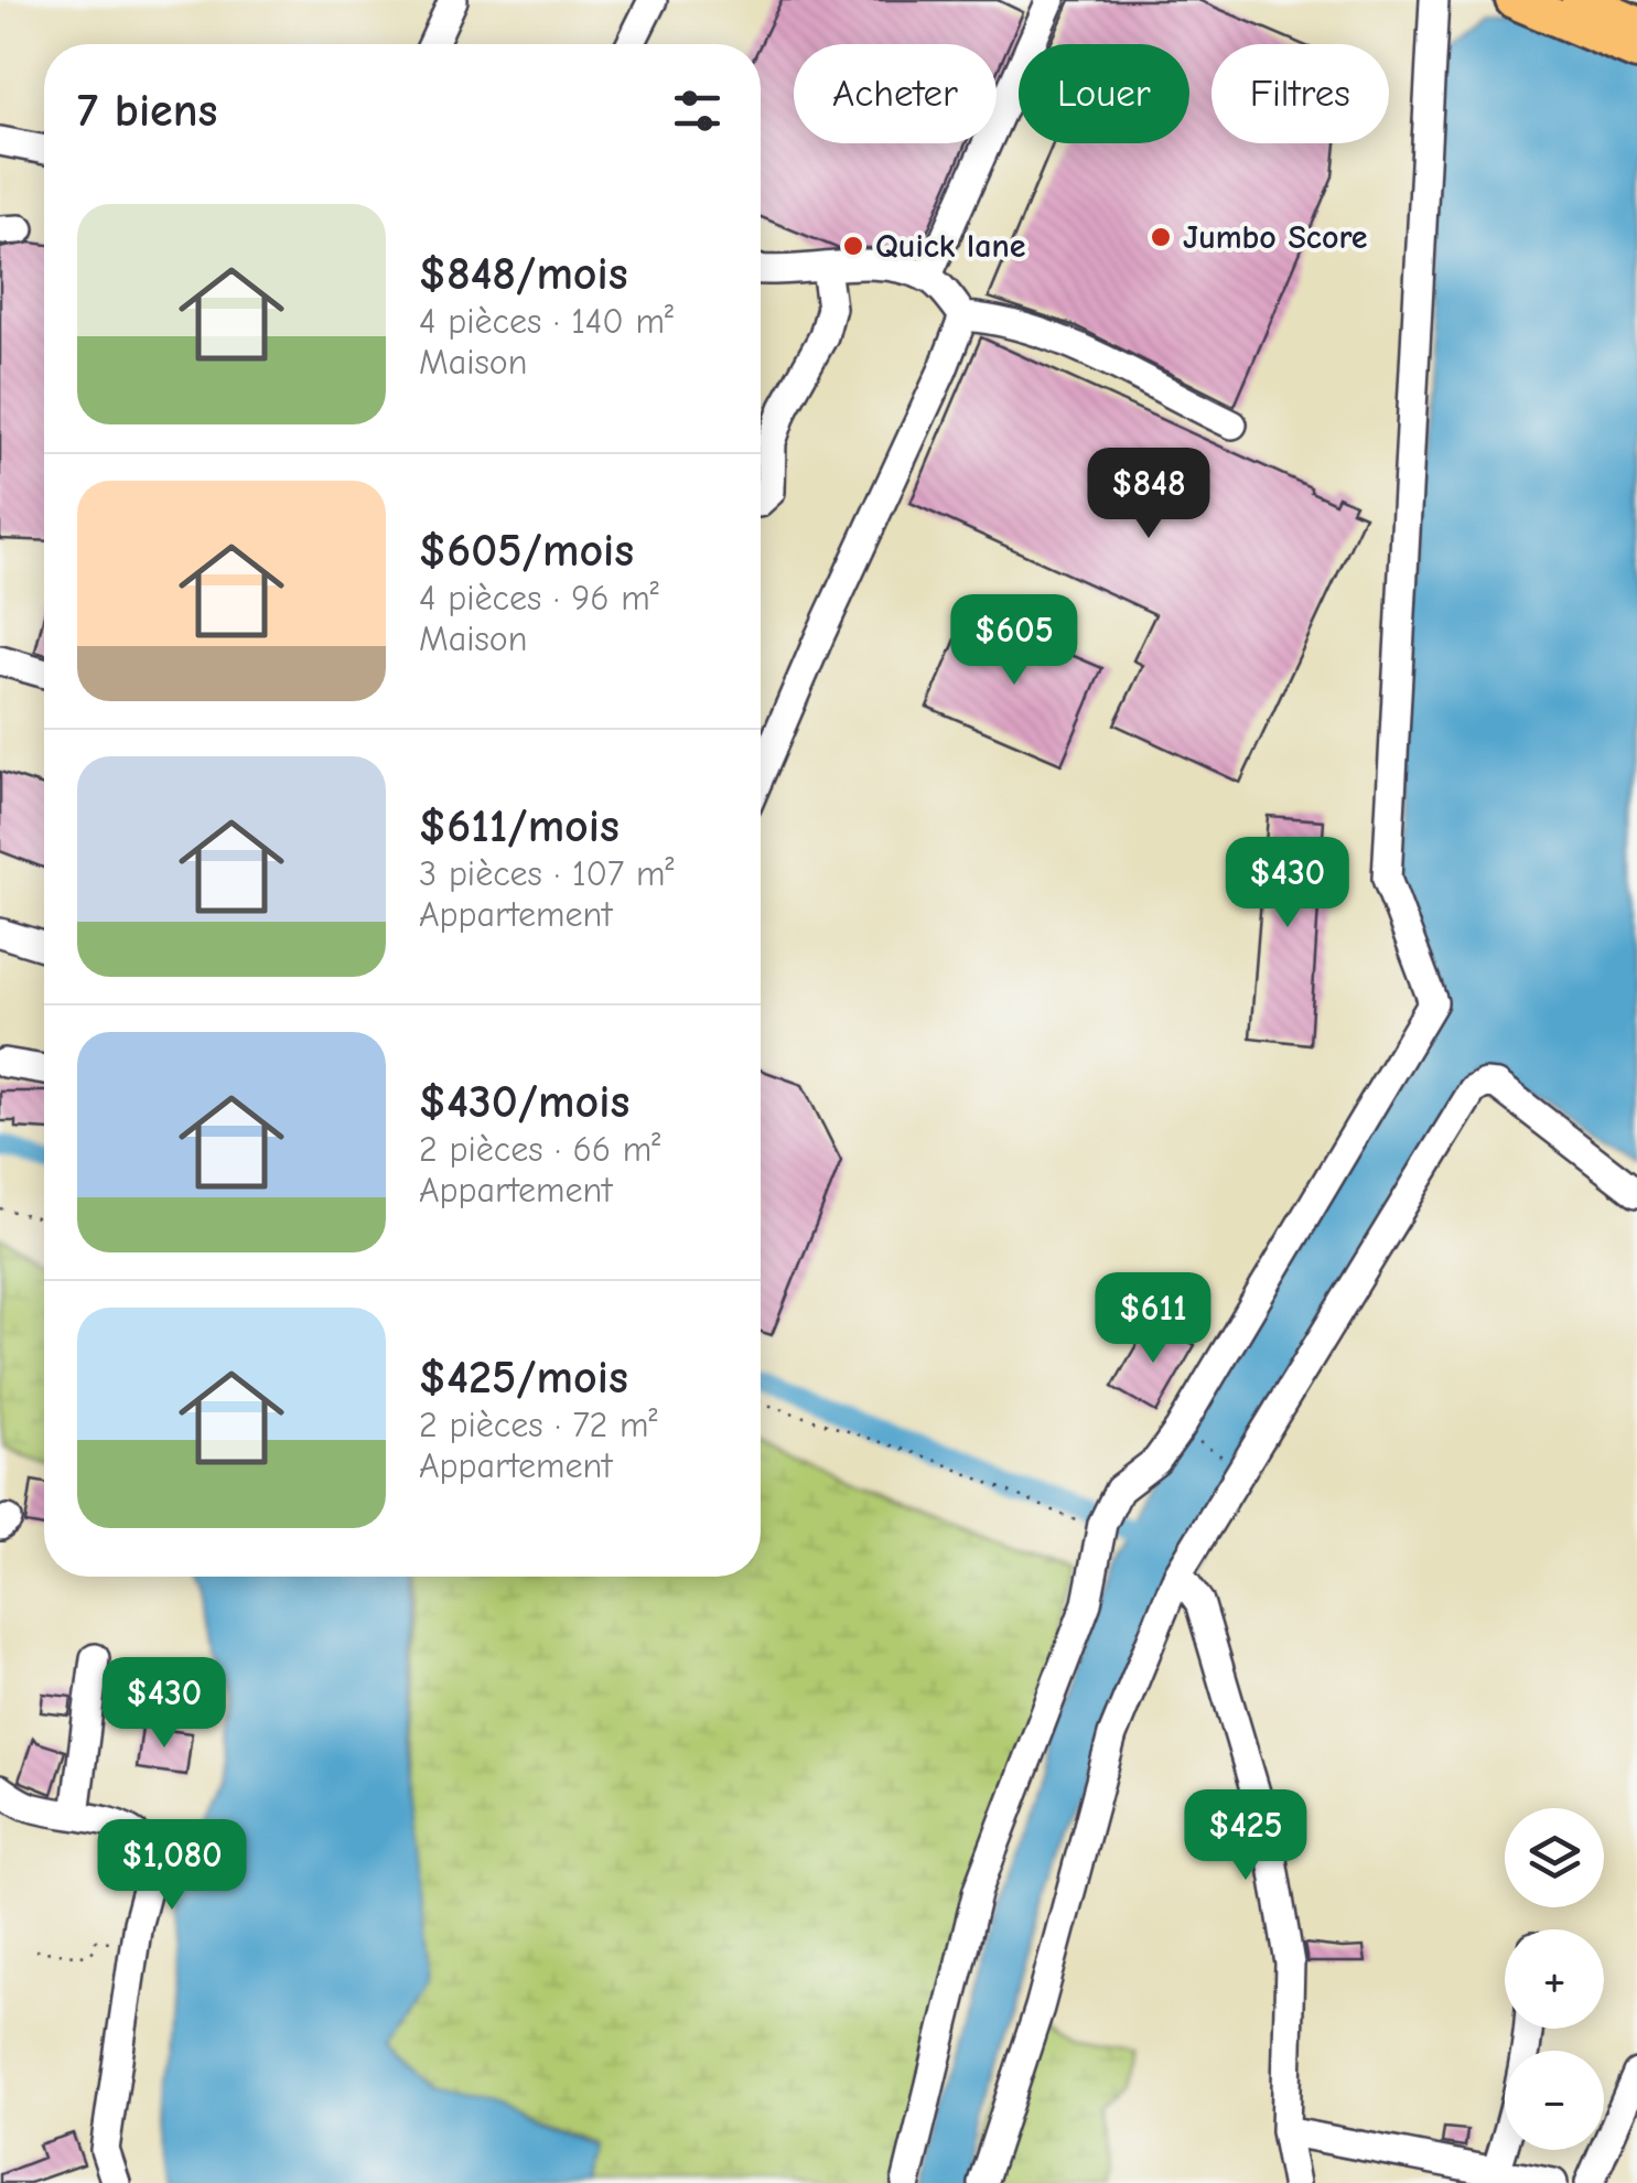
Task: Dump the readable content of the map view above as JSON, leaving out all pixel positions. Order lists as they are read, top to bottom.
{
  "places": ["Jumbo Score", "Quick lane"],
  "page": {
    "chip": ["Acheter", "Louer", "Filtres"],
    "heading": "7 biens",
    "list": [
      {
        "name": "$848/mois",
        "note": "4 pièces · 140 m² · Maison"
      },
      {
        "name": "$605/mois",
        "note": "4 pièces · 96 m² · Maison"
      },
      {
        "name": "$611/mois",
        "note": "3 pièces · 107 m² · Appartement"
      },
      {
        "name": "$430/mois",
        "note": "2 pièces · 66 m² · Appartement"
      },
      {
        "name": "$425/mois",
        "note": "2 pièces · 72 m² · Appartement"
      }
    ],
    "price": [
      "$848",
      "$605",
      "$430",
      "$611",
      "$430",
      "$425",
      "$1,080"
    ],
    "map_buttons": ["+", "−"]
  }
}
